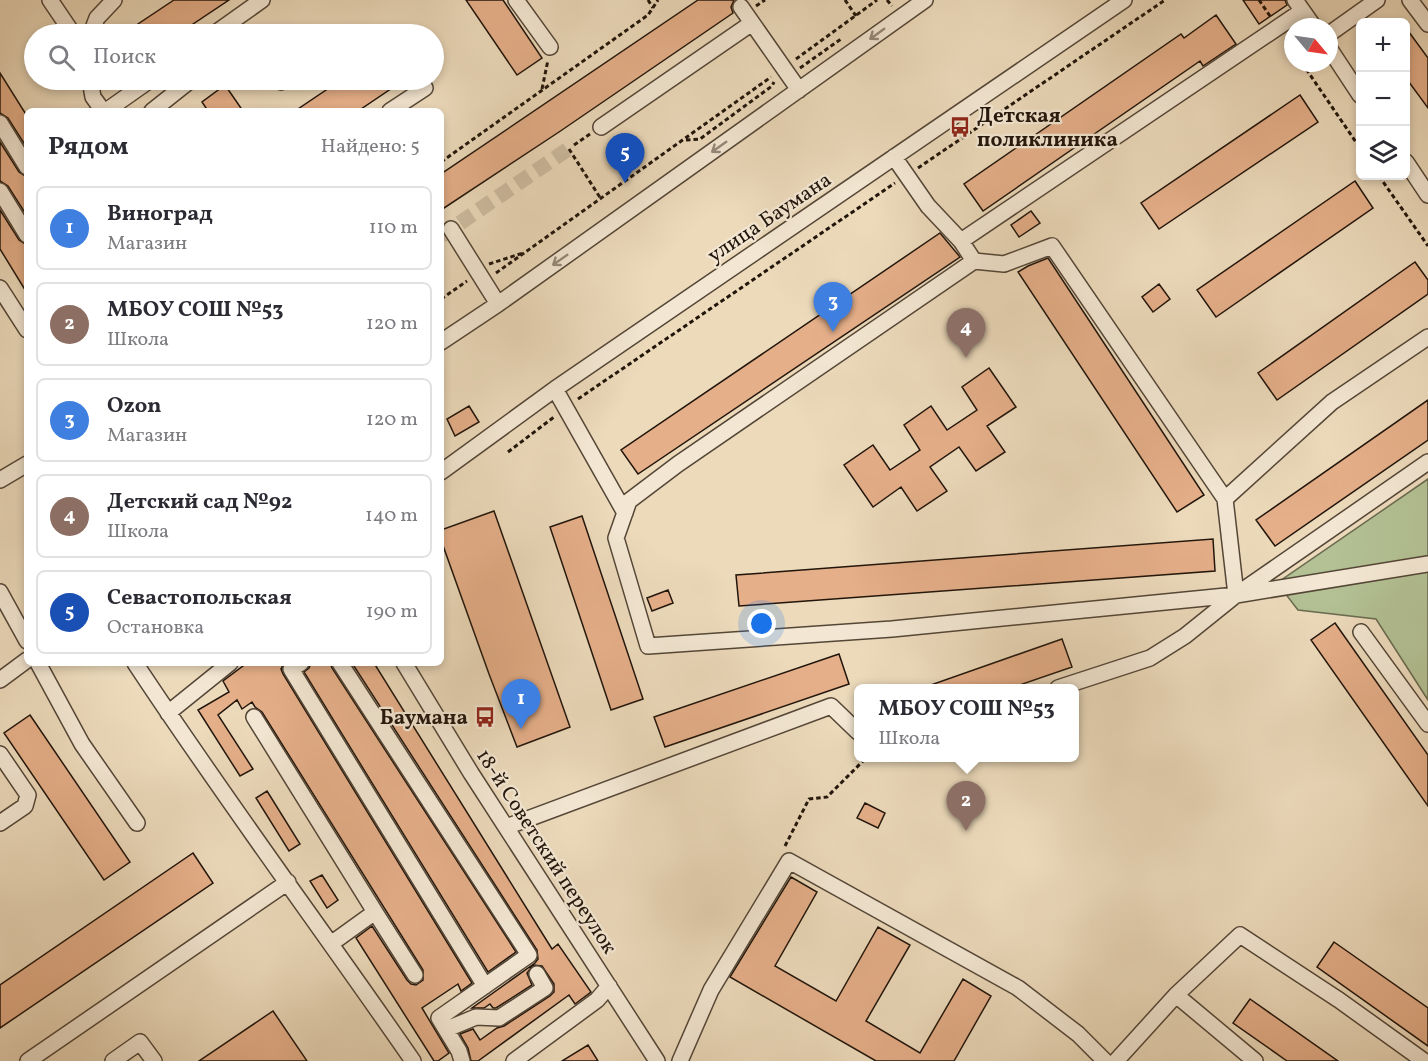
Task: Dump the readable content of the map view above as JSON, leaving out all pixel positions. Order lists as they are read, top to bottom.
{
  "streets": {
    "street": ["улица Баумана", "18-й Советский переулок"]
  },
  "places": {
    "bus stop": ["Детская поликлиника", "Баумана"]
  },
  "north": "bottom right",
  "page": {
    "map_buttons": ["+", "−"],
    "search": "Поиск",
    "heading": ["Рядом", "Найдено: 5"],
    "pins": [
      "5",
      "3",
      "4",
      "1",
      "2"
    ],
    "list": [
      {
        "mark": "1",
        "name": "Виноград",
        "note": "Магазин",
        "value": "110 m"
      },
      {
        "mark": "2",
        "name": "МБОУ СОШ №53",
        "note": "Школа",
        "value": "120 m"
      },
      {
        "mark": "3",
        "name": "Ozon",
        "note": "Магазин",
        "value": "120 m"
      },
      {
        "mark": "4",
        "name": "Детский сад №92",
        "note": "Школа",
        "value": "140 m"
      },
      {
        "mark": "5",
        "name": "Севастопольская",
        "note": "Остановка",
        "value": "190 m"
      }
    ],
    "popup": ["МБОУ СОШ №53", "Школа"]
  }
}
